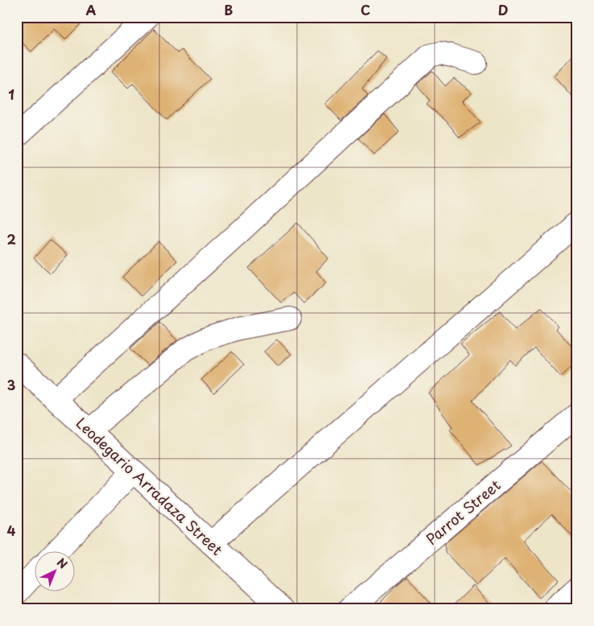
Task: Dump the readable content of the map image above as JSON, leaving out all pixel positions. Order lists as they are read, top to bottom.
{
  "streets": {
    "street": ["Leodegario Arradaza Street", "Parrot Street"]
  },
  "north": "top right",
  "grid": {
    "columns": [
      "A",
      "B",
      "C",
      "D"
    ],
    "rows": [
      "1",
      "2",
      "3",
      "4"
    ]
  }
}
